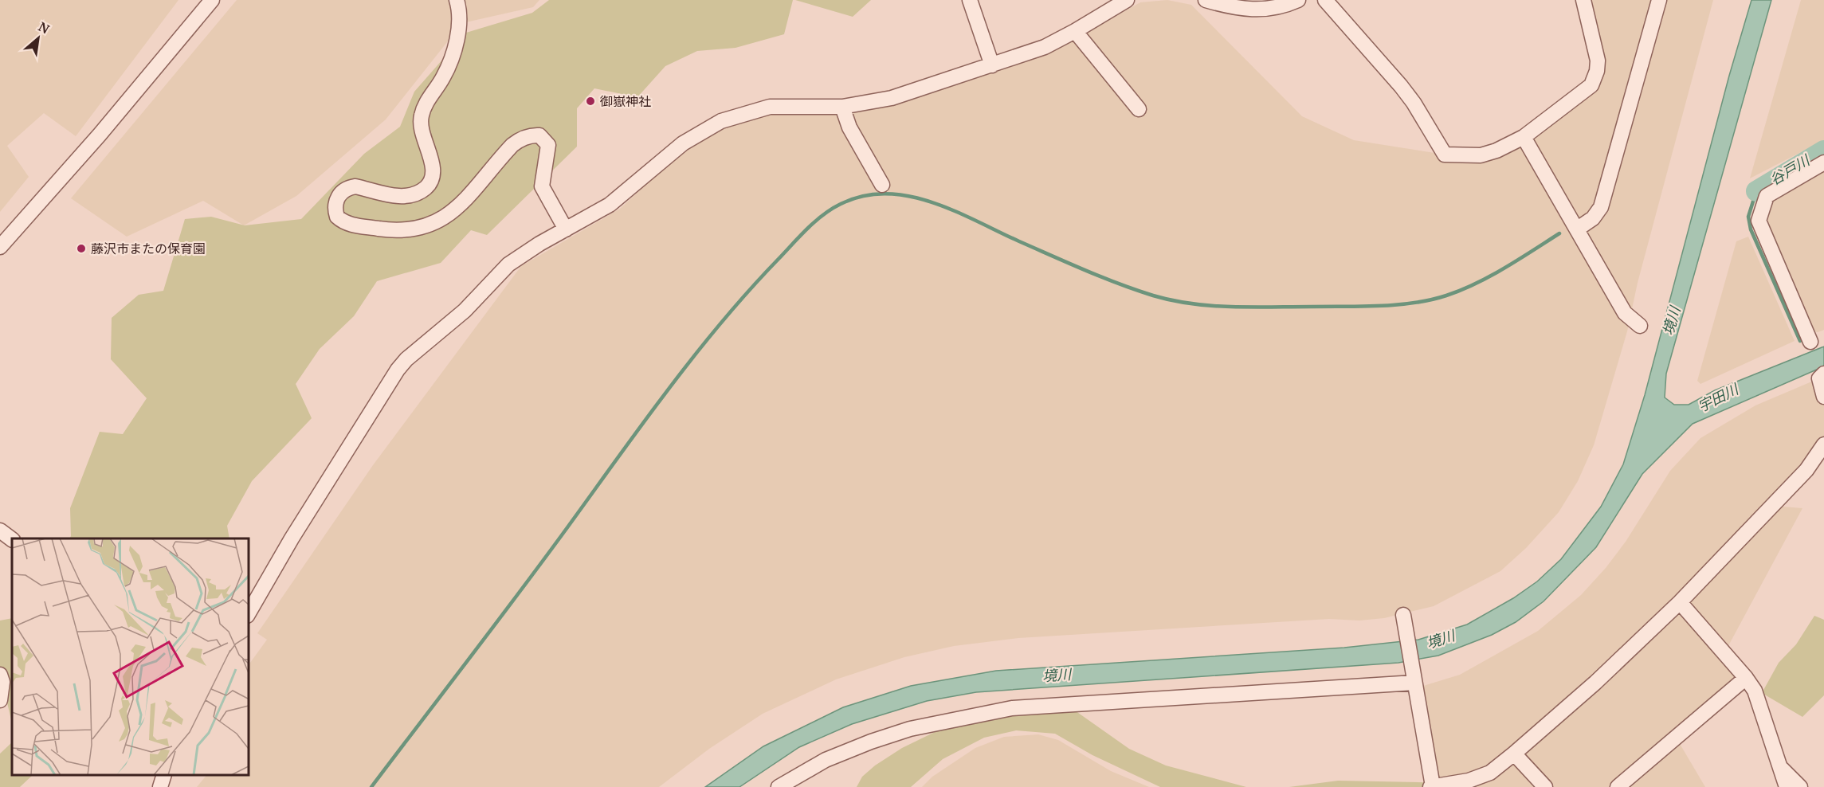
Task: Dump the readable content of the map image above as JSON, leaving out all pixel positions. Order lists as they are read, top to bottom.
{
  "water": ["谷戸川", "境川", "宇田川"],
  "places": ["御嶽神社", "藤沢市またの保育園"],
  "north": "top right"
}
